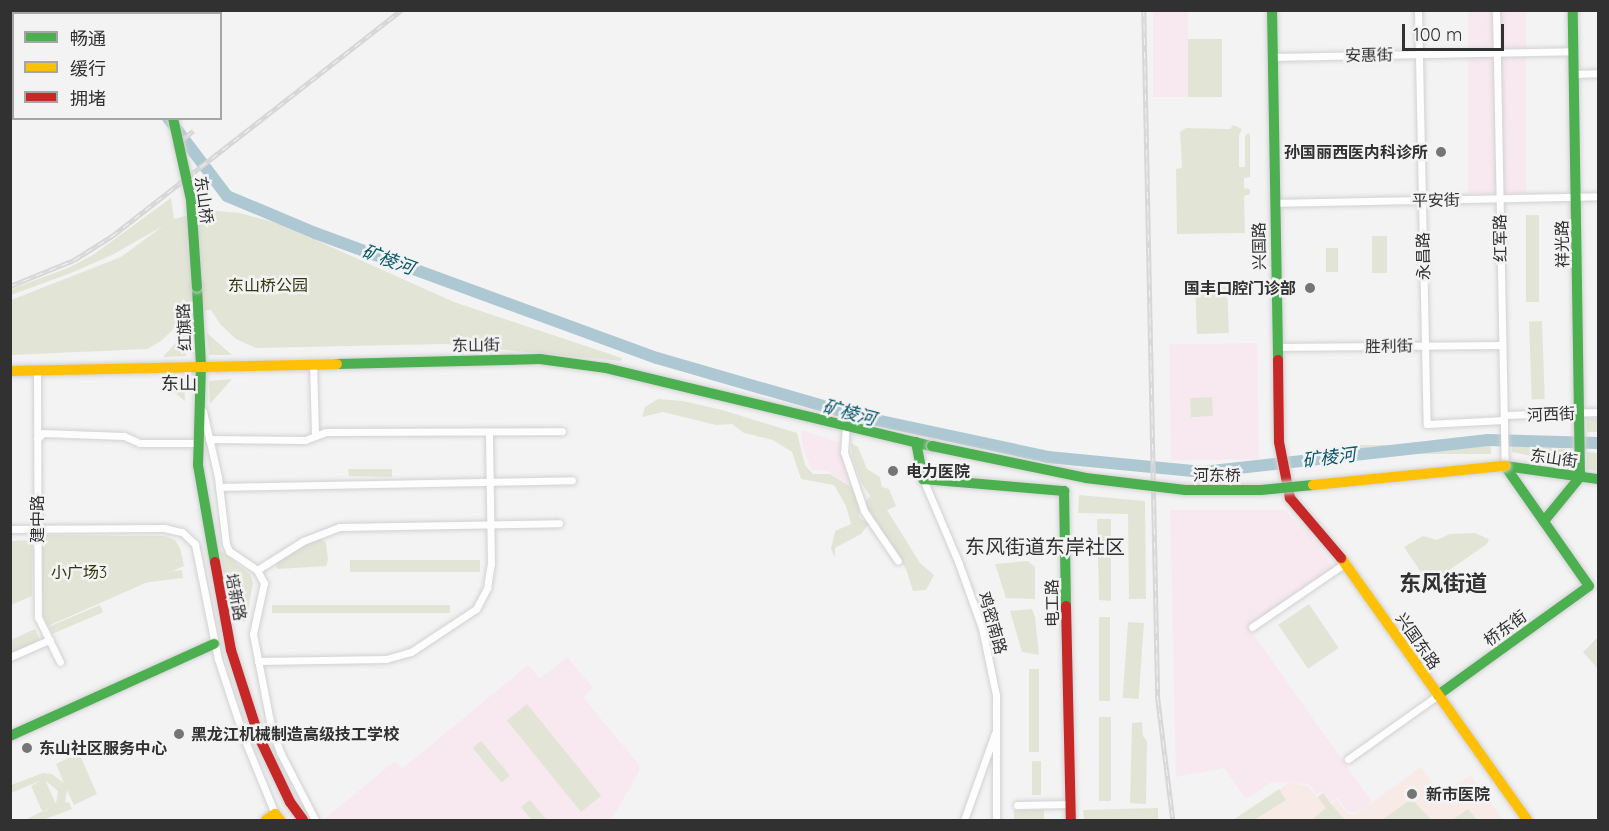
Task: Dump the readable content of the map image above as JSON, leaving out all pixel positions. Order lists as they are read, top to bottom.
{
  "streets": {
    "main road": [
      "东山桥",
      "祥光路",
      "兴国路",
      "红旗路",
      "东山街",
      "河东桥",
      "培新路",
      "电工路",
      "鸡密南路",
      "桥东街",
      "兴国东路"
    ],
    "street": [
      "安惠街",
      "平安街",
      "红军路",
      "永昌路",
      "胜利街",
      "河西街",
      "建中路"
    ]
  },
  "crossings": [
    ["安惠街", "红军路"],
    ["安惠街", "祥光路"],
    ["安惠街", "兴国路"],
    ["安惠街", "永昌路"],
    ["东山桥", "红旗路"],
    ["平安街", "红军路"],
    ["平安街", "祥光路"],
    ["平安街", "兴国路"],
    ["平安街", "永昌路"],
    ["红军路", "永昌路"],
    ["红军路", "东山街"],
    ["红军路", "胜利街"],
    ["红军路", "河西街"],
    ["红军路", "河东桥"],
    ["祥光路", "东山街"],
    ["祥光路", "河西街"],
    ["兴国路", "胜利街"],
    ["兴国路", "兴国东路"],
    ["永昌路", "胜利街"],
    ["永昌路", "河西街"],
    ["红旗路", "东山街"],
    ["红旗路", "培新路"],
    ["东山街", "河东桥"],
    ["东山街", "建中路"],
    ["东山街", "培新路"],
    ["东山街", "鸡密南路"],
    ["电工路", "鸡密南路"],
    ["桥东街", "兴国东路"]
  ],
  "districts": ["东山", "东风街道东岸社区", "东风街道"],
  "water": ["矿棱河"],
  "parks": ["东山桥公园", "小广场3"],
  "places": [
    "孙国丽西医内科诊所",
    "国丰口腔门诊部",
    "电力医院",
    "黑龙江机械制造高级技工学校",
    "东山社区服务中心",
    "新市医院"
  ],
  "legend": ["畅通", "缓行", "拥堵"],
  "scale_bar": "100 m"
}
